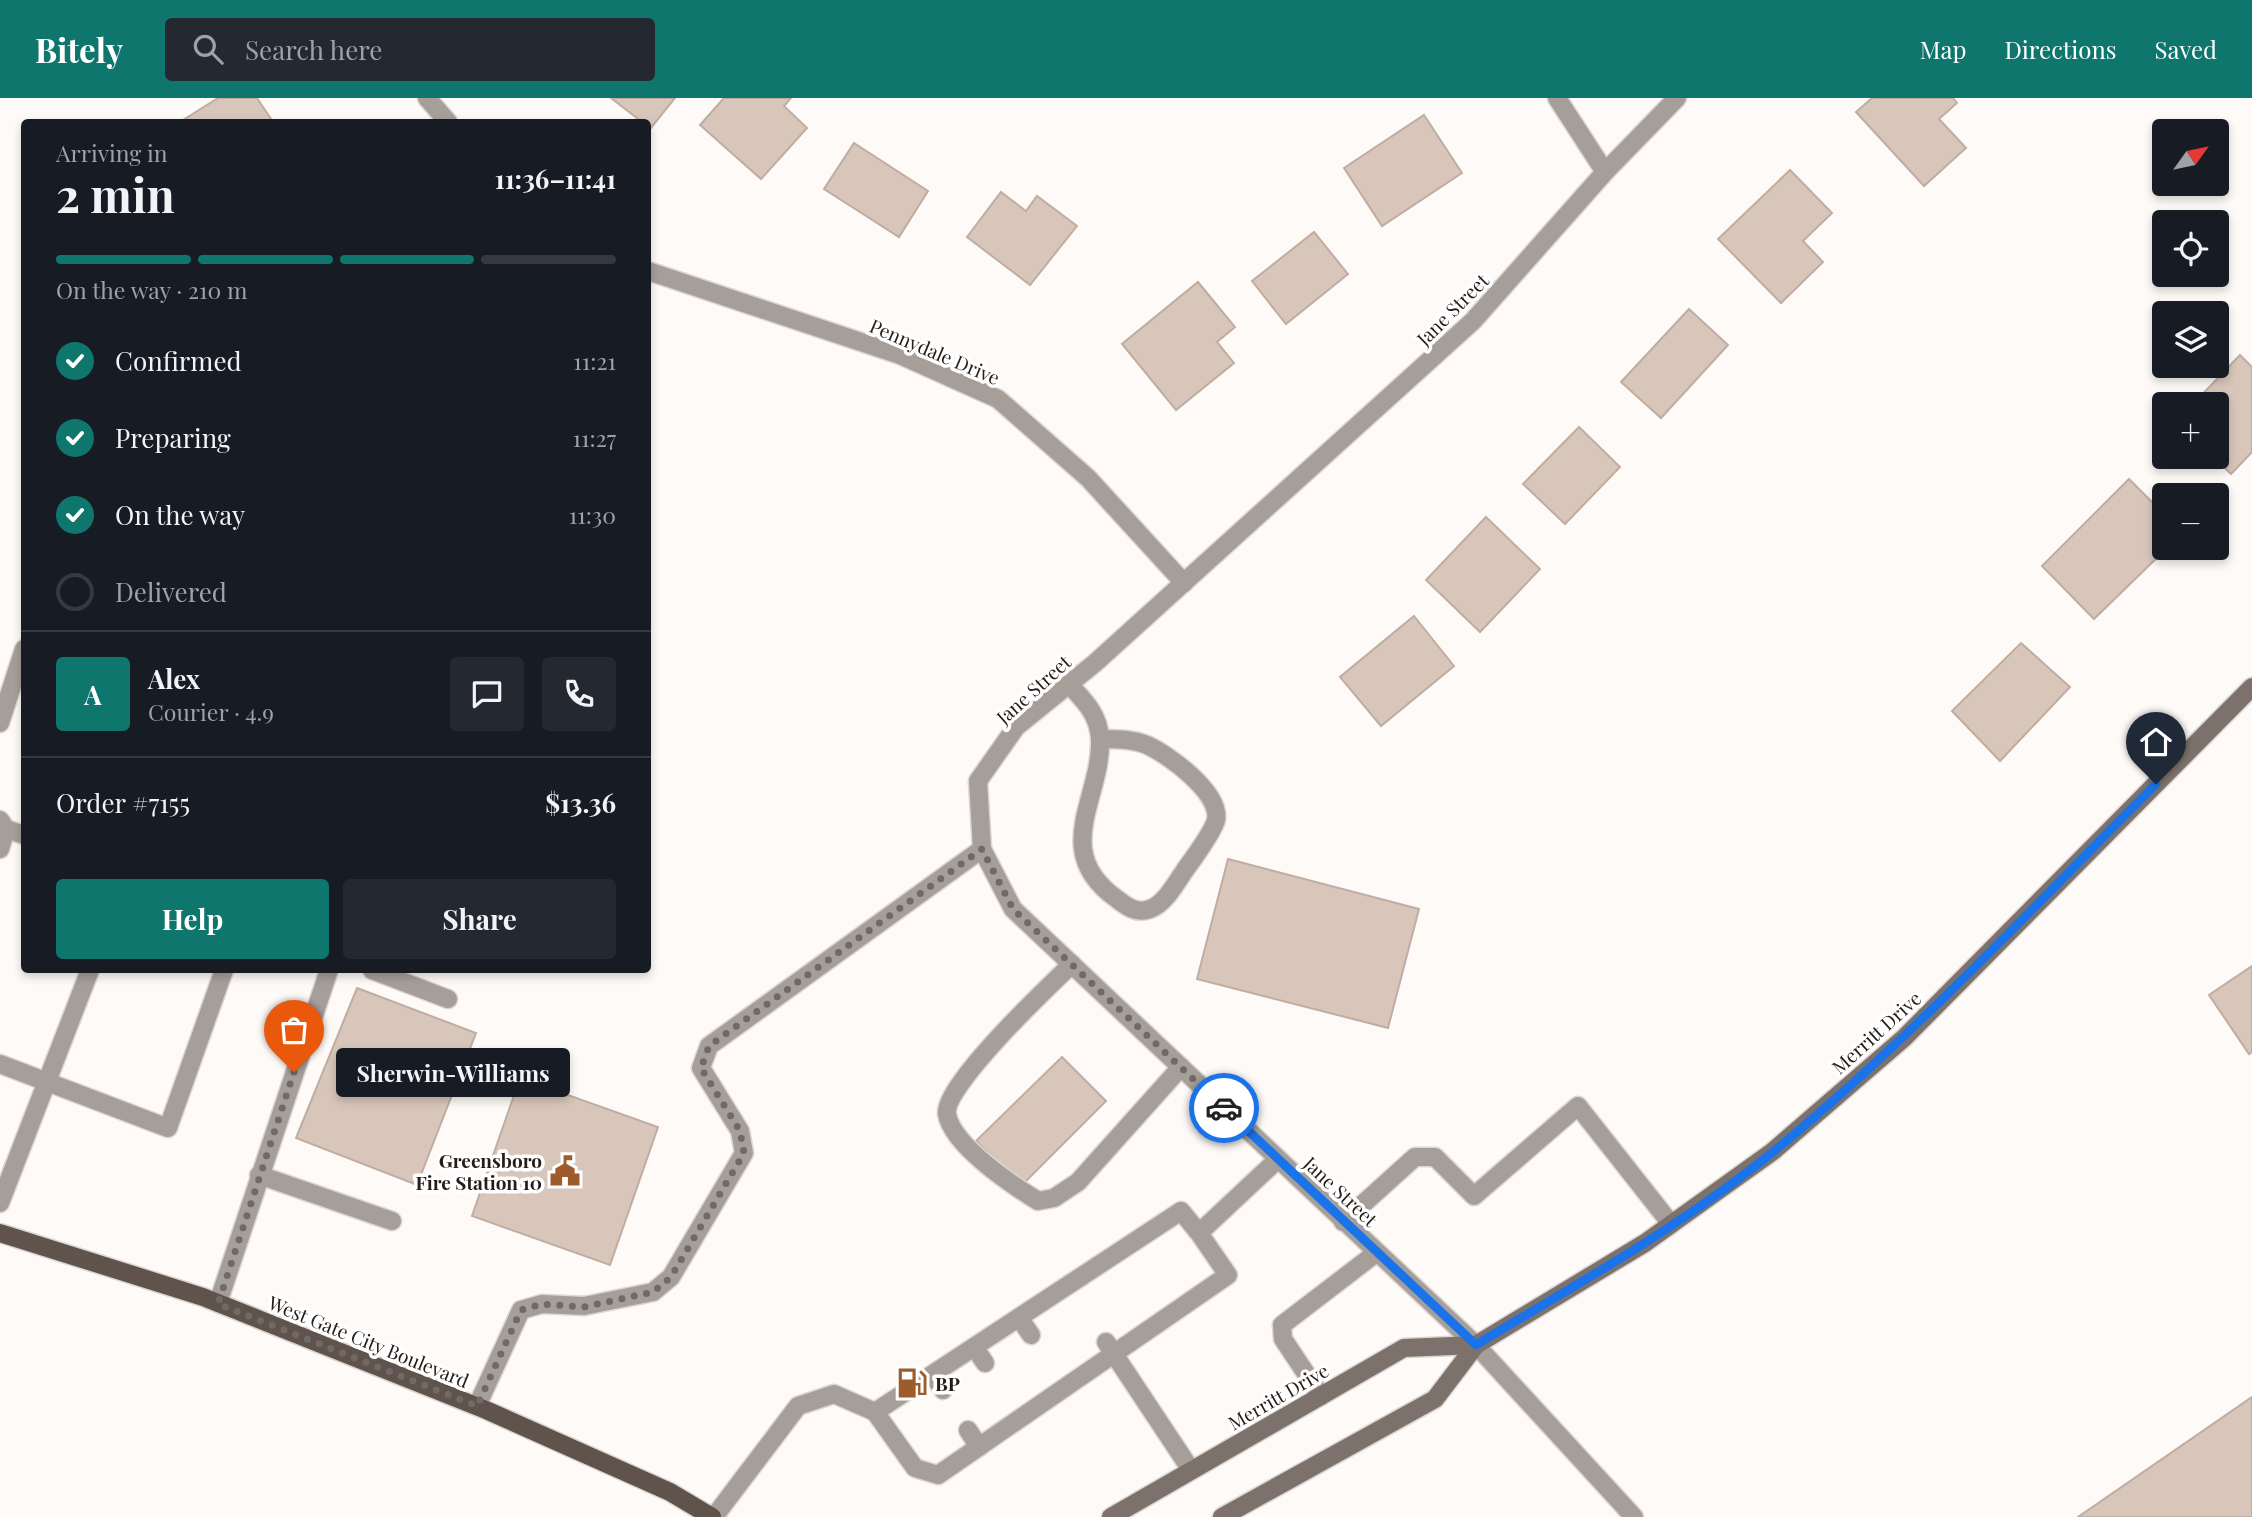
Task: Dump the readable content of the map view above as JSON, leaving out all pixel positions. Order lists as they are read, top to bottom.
{
  "streets": {
    "main road": ["Merritt Drive", "West Gate City Boulevard"],
    "street": ["Jane Street", "Pennydale Drive"]
  },
  "crossings": [
    ["Jane Street", "Pennydale Drive"],
    ["Jane Street", "Merritt Drive"]
  ],
  "places": {
    "other": ["Sherwin-Williams"],
    "public building": ["Greensboro Fire Station 10"],
    "fuel station": ["BP"]
  },
  "north": "top right",
  "page": {
    "header": "Bitely",
    "search": "Search here",
    "nav": ["Map", "Directions", "Saved"],
    "map_buttons": ["+", "−"],
    "heading": ["2 min", "Arriving in", "11:36–11:41"],
    "panel": [
      "Alex",
      "Courier · 4.9",
      "Order #7155",
      "$13.36"
    ],
    "bar": "On the way · 210 m",
    "list": [
      ["Confirmed", "11:21"],
      ["Preparing", "11:27"],
      ["On the way", "11:30"],
      "Delivered"
    ],
    "round": "A",
    "buttons": ["Help", "Share"],
    "bubble": "Sherwin-Williams"
  }
}
